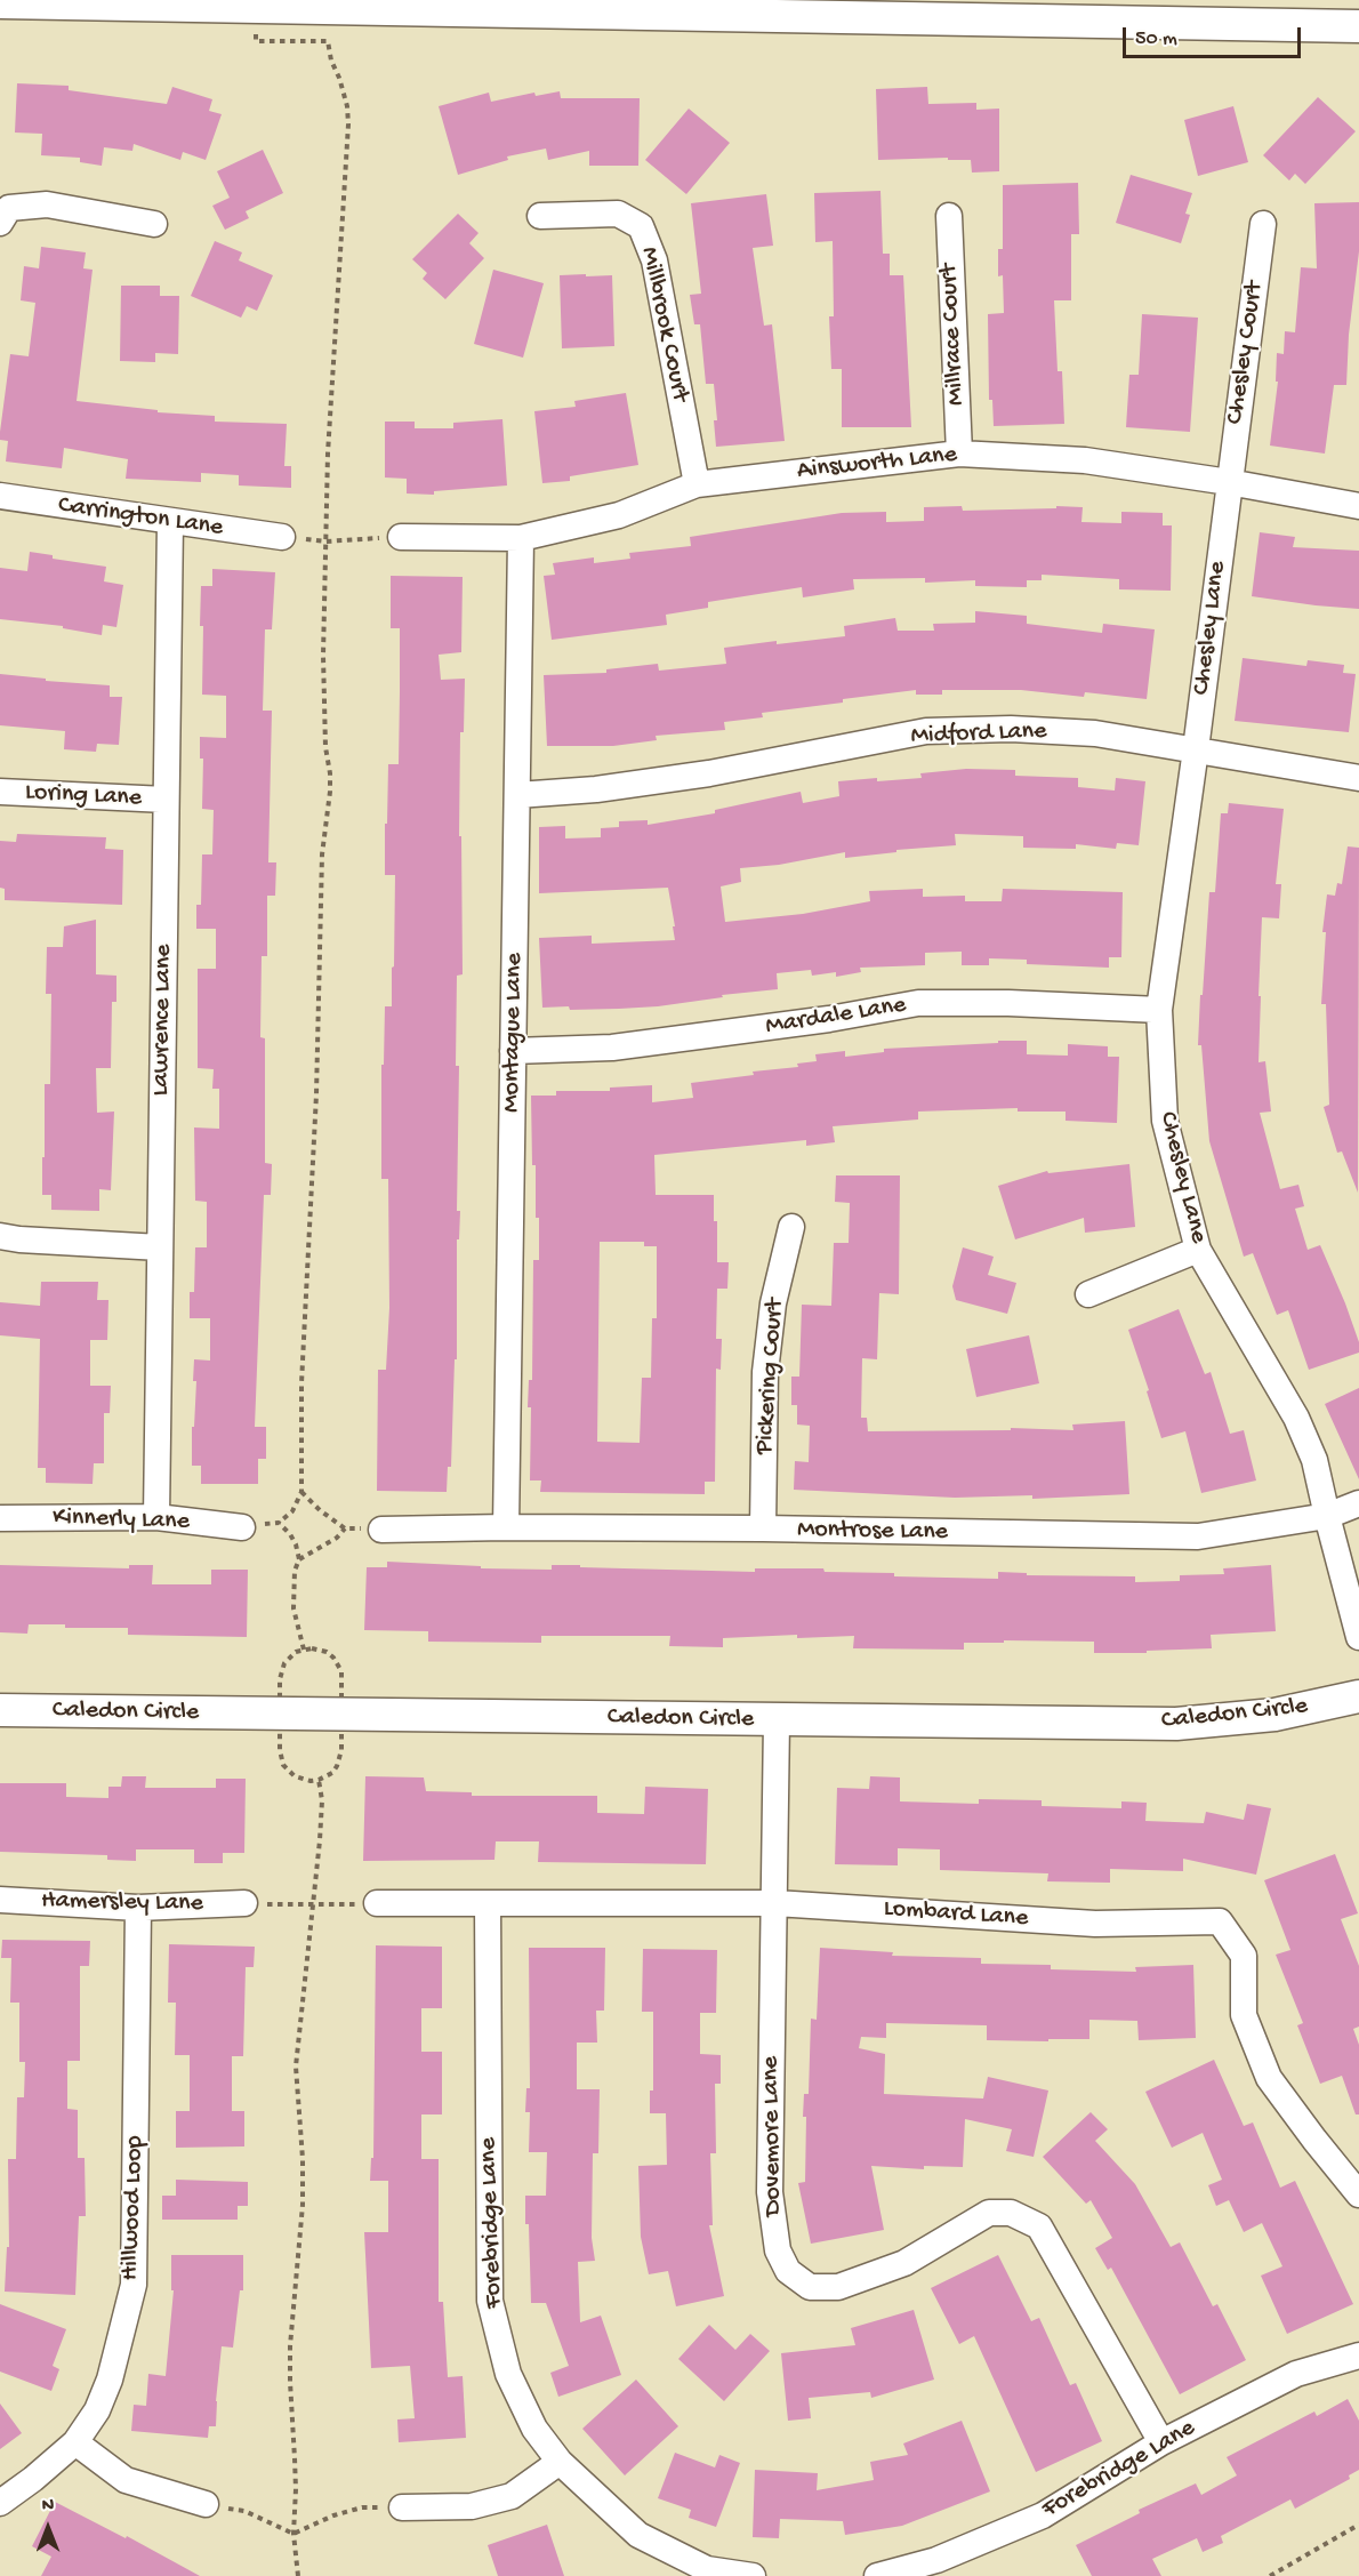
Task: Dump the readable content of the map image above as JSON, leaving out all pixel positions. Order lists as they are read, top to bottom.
{
  "streets": {
    "street": [
      "Millbrook Court",
      "Millrace Court",
      "Chesley Court",
      "Ainsworth Lane",
      "Carrington Lane",
      "Chesley Lane",
      "Midford Lane",
      "Loring Lane",
      "Mardale Lane",
      "Lawrence Lane",
      "Montague Lane",
      "Pickering Court",
      "Kinnerly Lane",
      "Montrose Lane",
      "Caledon Circle",
      "Hamersley Lane",
      "Lombard Lane",
      "Dovemore Lane",
      "Hillwood Loop",
      "Forebridge Lane"
    ]
  },
  "crossings": [
    ["Millbrook Court", "Ainsworth Lane"],
    ["Millrace Court", "Ainsworth Lane"],
    ["Chesley Court", "Ainsworth Lane"],
    ["Chesley Court", "Chesley Lane"],
    ["Ainsworth Lane", "Chesley Lane"],
    ["Ainsworth Lane", "Montague Lane"],
    ["Carrington Lane", "Lawrence Lane"],
    ["Chesley Lane", "Midford Lane"],
    ["Chesley Lane", "Mardale Lane"],
    ["Chesley Lane", "Montrose Lane"],
    ["Midford Lane", "Montague Lane"],
    ["Loring Lane", "Lawrence Lane"],
    ["Mardale Lane", "Montague Lane"],
    ["Lawrence Lane", "Kinnerly Lane"],
    ["Montague Lane", "Montrose Lane"],
    ["Pickering Court", "Montrose Lane"],
    ["Caledon Circle", "Dovemore Lane"],
    ["Hamersley Lane", "Hillwood Loop"],
    ["Lombard Lane", "Dovemore Lane"],
    ["Lombard Lane", "Forebridge Lane"],
    ["Dovemore Lane", "Forebridge Lane"]
  ],
  "scale_bar": "50 m",
  "north": "top"
}
